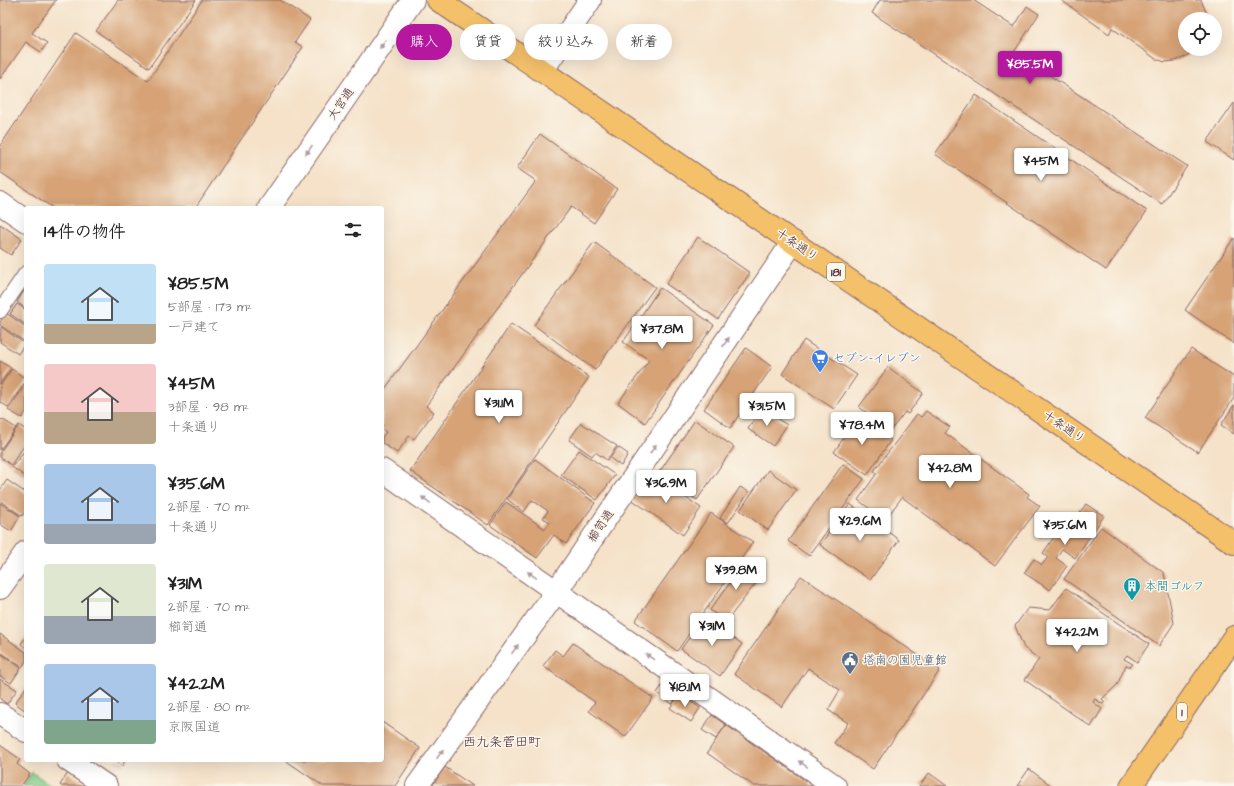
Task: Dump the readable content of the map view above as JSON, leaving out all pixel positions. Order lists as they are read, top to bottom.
{
  "streets": {
    "main road": ["十条通り", "181", "1"],
    "street": ["大宮通", "櫛笥通"]
  },
  "crossings": [
    ["十条通り", "櫛笥通"]
  ],
  "one_way": ["大宮通", "櫛笥通"],
  "districts": ["西九条菅田町"],
  "places": {
    "supermarket": ["セブン-イレブン"],
    "building": ["本間ゴルフ"],
    "public building": ["塔南の園児童館"]
  },
  "page": {
    "chip": [
      "購入",
      "賃貸",
      "絞り込み",
      "新着"
    ],
    "price": [
      "¥85.5M",
      "¥45M",
      "¥37.8M",
      "¥31.1M",
      "¥31.5M",
      "¥78.4M",
      "¥42.8M",
      "¥36.9M",
      "¥29.6M",
      "¥35.6M",
      "¥39.8M",
      "¥31M",
      "¥42.2M",
      "¥18.1M"
    ],
    "heading": "14件の物件",
    "list": [
      {
        "name": "¥85.5M",
        "note": "5部屋 · 173 m² · 一戸建て"
      },
      {
        "name": "¥45M",
        "note": "3部屋 · 98 m² · 十条通り"
      },
      {
        "name": "¥35.6M",
        "note": "2部屋 · 70 m² · 十条通り"
      },
      {
        "name": "¥31M",
        "note": "2部屋 · 70 m² · 櫛笥通"
      },
      {
        "name": "¥42.2M",
        "note": "2部屋 · 80 m² · 京阪国道"
      }
    ]
  }
}
